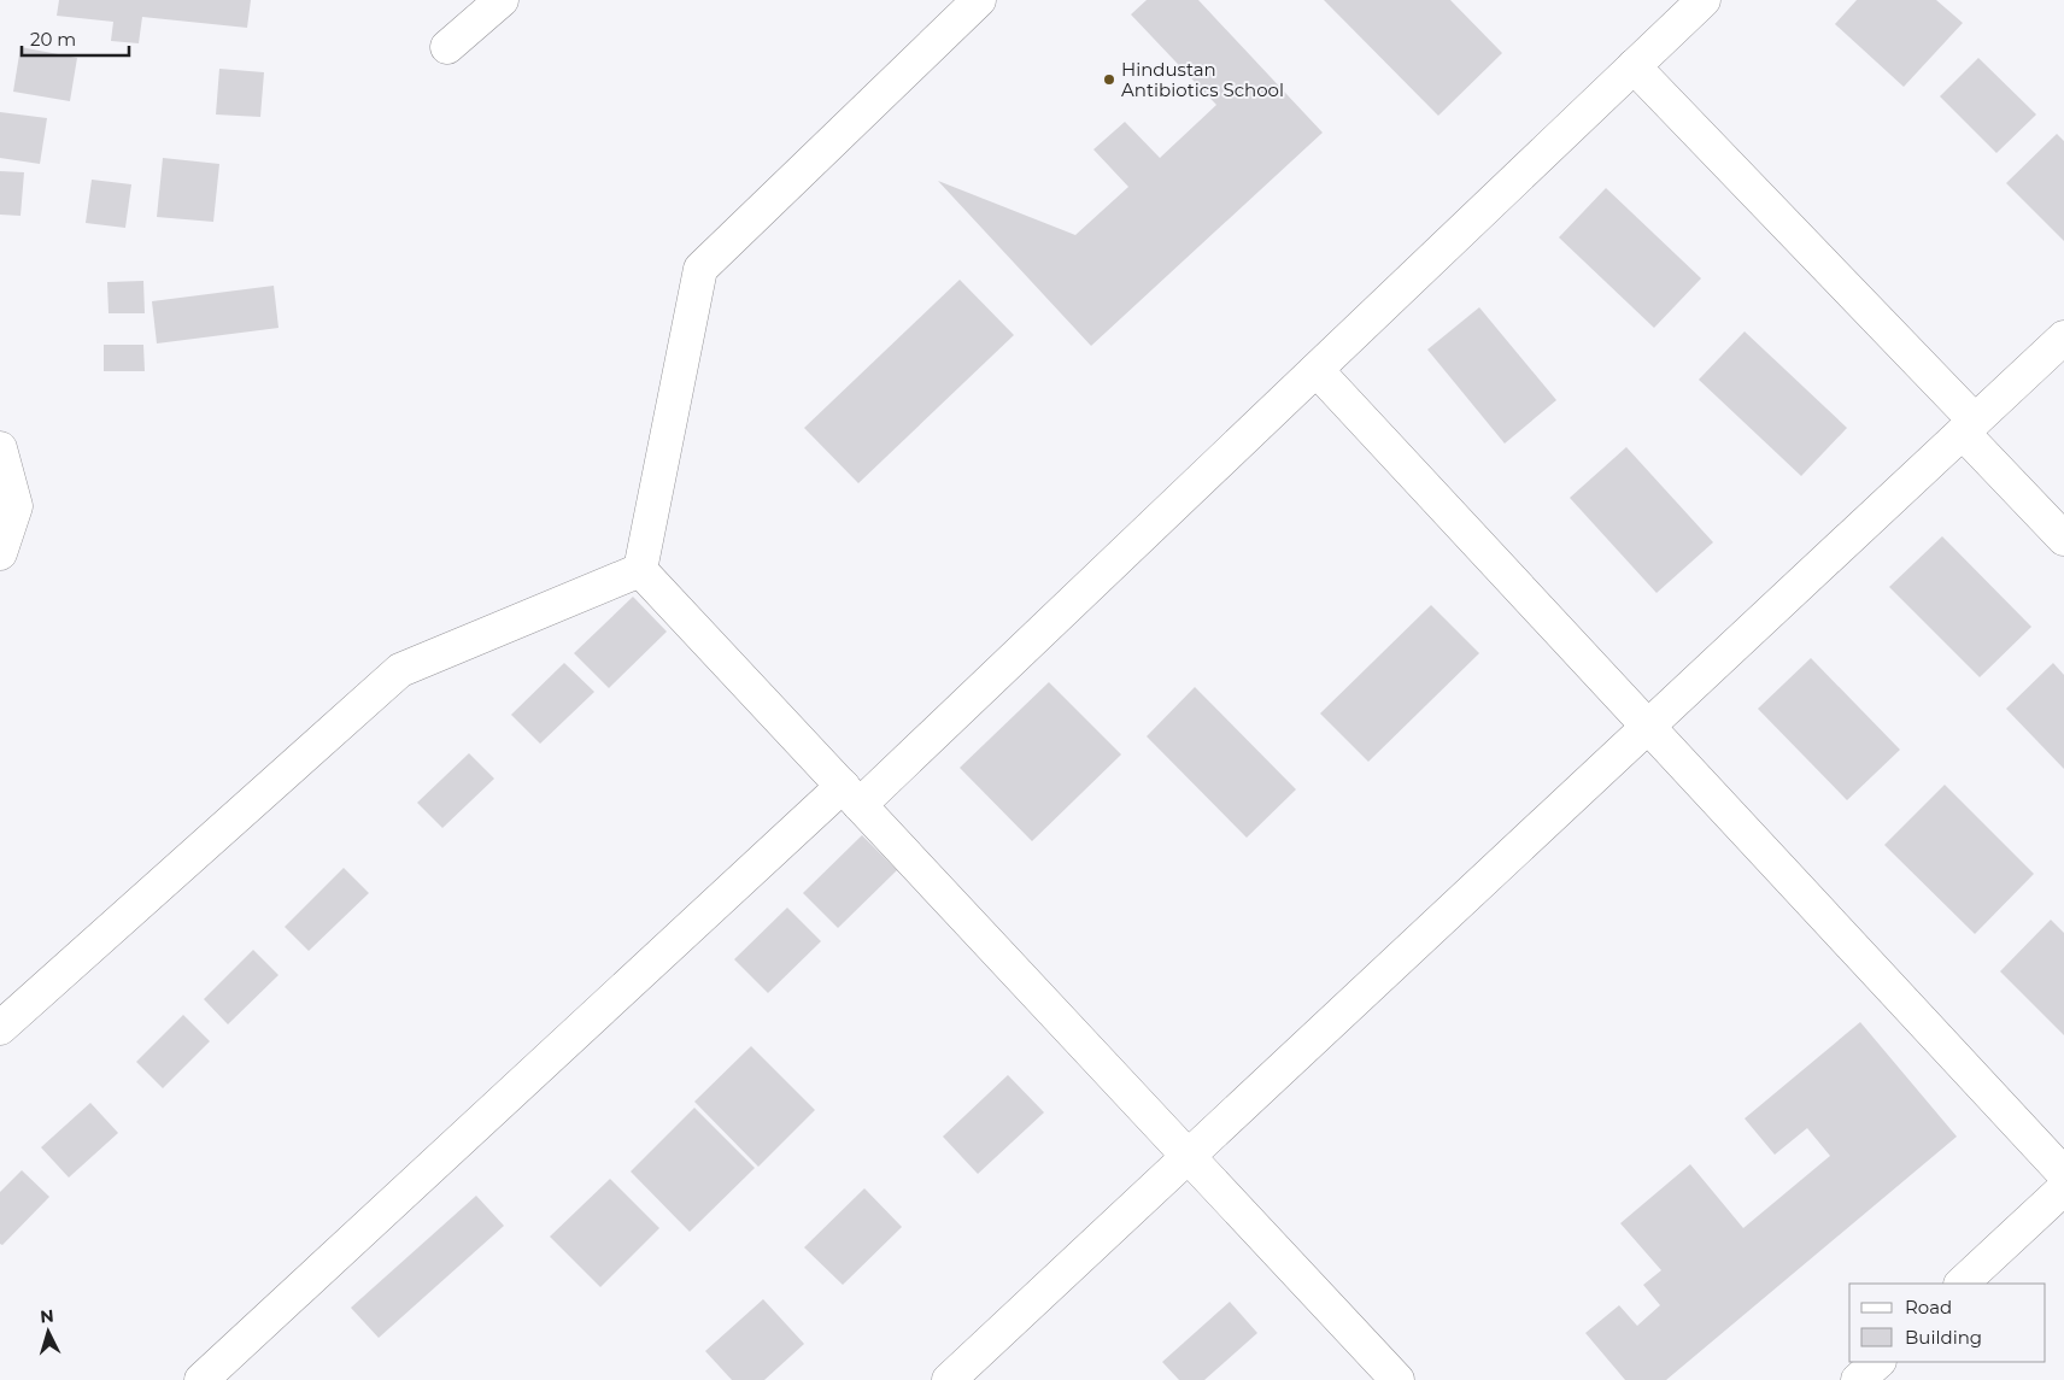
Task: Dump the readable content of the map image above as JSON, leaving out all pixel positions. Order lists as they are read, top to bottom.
{
  "places": ["Hindustan Antibiotics School"],
  "legend": ["Road", "Building"],
  "scale_bar": "20 m",
  "north": "top"
}
